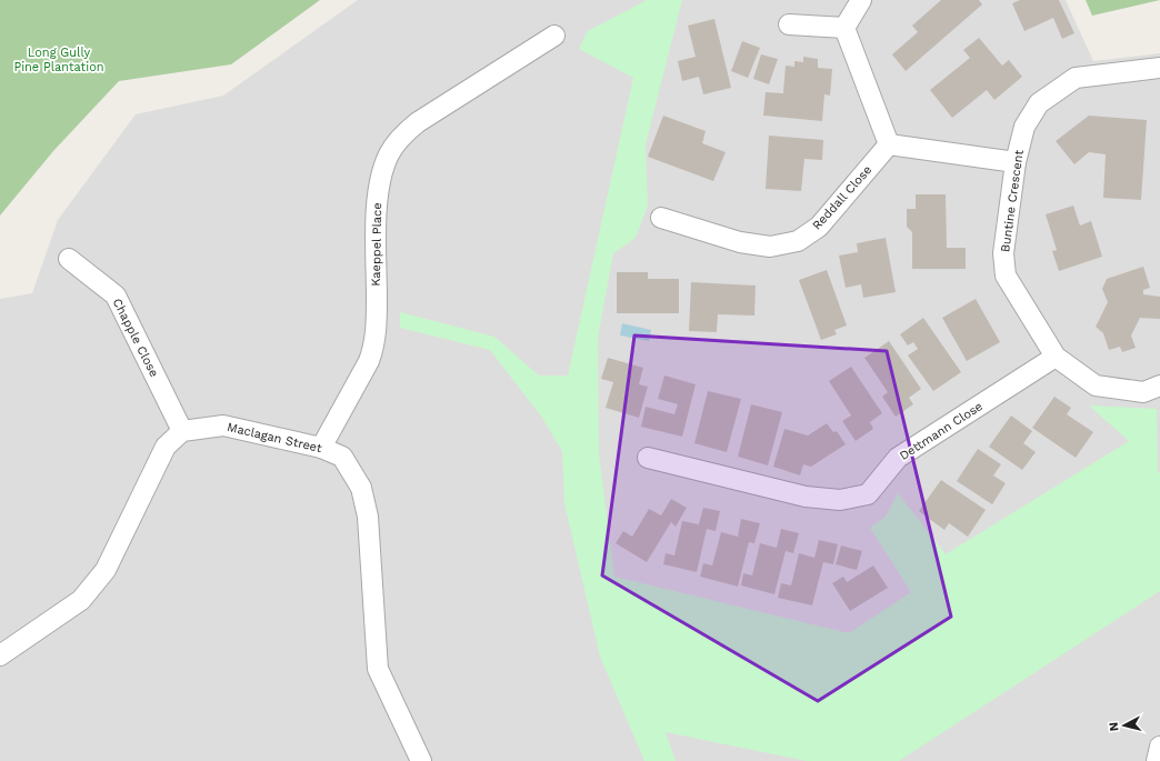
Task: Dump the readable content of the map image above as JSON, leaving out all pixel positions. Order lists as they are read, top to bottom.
{
  "streets": {
    "street": [
      "Reddall Close",
      "Buntine Crescent",
      "Kaeppel Place",
      "Chapple Close",
      "Dettmann Close",
      "Maclagan Street"
    ]
  },
  "crossings": [
    ["Buntine Crescent", "Dettmann Close"],
    ["Kaeppel Place", "Maclagan Street"],
    ["Chapple Close", "Maclagan Street"]
  ],
  "parks": ["Long Gully Pine Plantation"],
  "north": "left"
}
